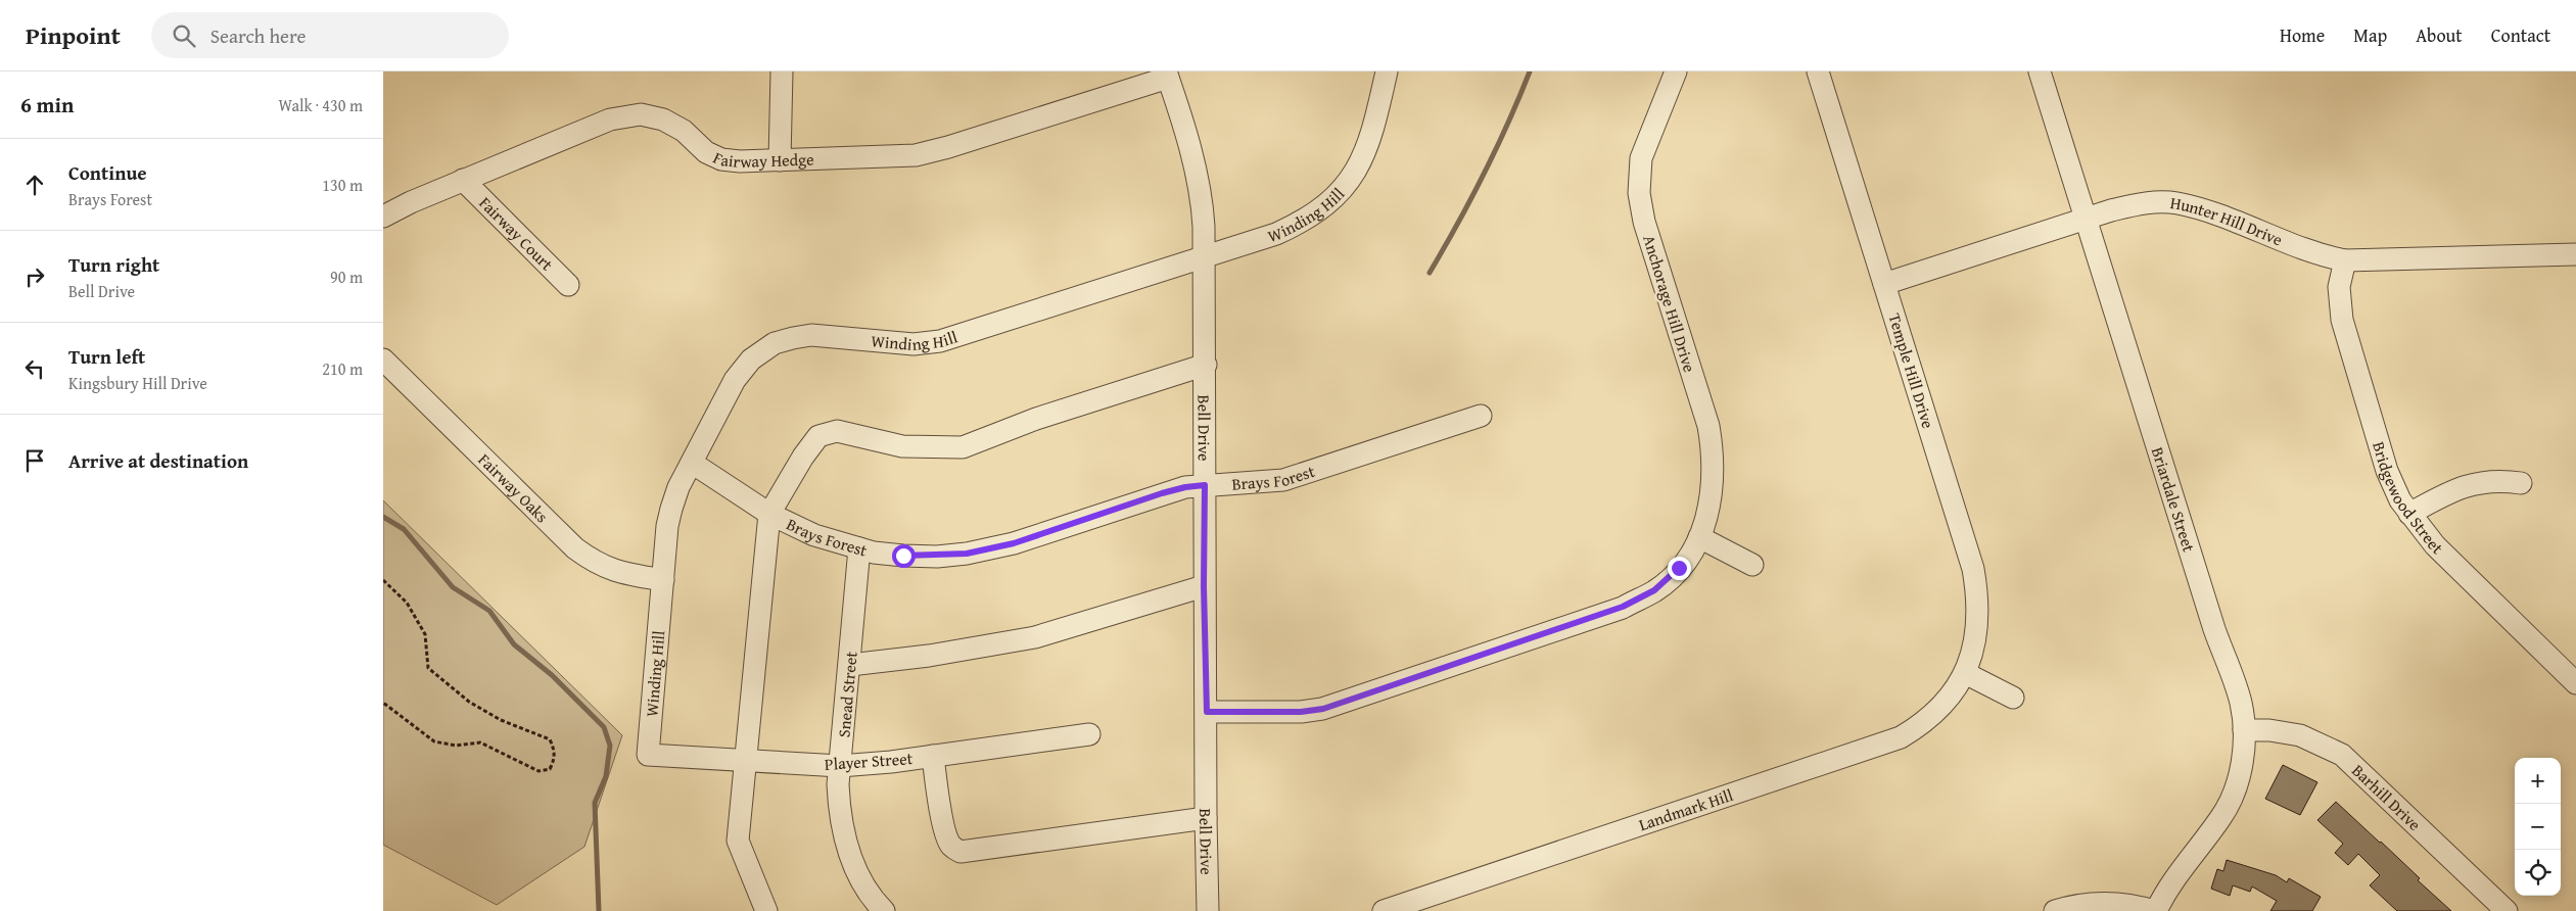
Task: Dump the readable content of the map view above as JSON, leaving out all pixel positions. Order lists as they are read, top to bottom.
{
  "streets": {
    "street": [
      "Fairway Hedge",
      "Winding Hill",
      "Hunter Hill Drive",
      "Fairway Court",
      "Anchorage Hill Drive",
      "Temple Hill Drive",
      "Bell Drive",
      "Brays Forest",
      "Fairway Oaks",
      "Bridgewood Street",
      "Briardale Street",
      "Snead Street",
      "Player Street",
      "Barhill Drive",
      "Landmark Hill"
    ]
  },
  "crossings": [
    ["Fairway Hedge", "Fairway Court"],
    ["Fairway Hedge", "Bell Drive"],
    ["Winding Hill", "Bell Drive"],
    ["Winding Hill", "Brays Forest"],
    ["Winding Hill", "Fairway Oaks"],
    ["Winding Hill", "Player Street"],
    ["Hunter Hill Drive", "Temple Hill Drive"],
    ["Hunter Hill Drive", "Bridgewood Street"],
    ["Hunter Hill Drive", "Briardale Street"],
    ["Anchorage Hill Drive", "Bell Drive"],
    ["Temple Hill Drive", "Landmark Hill"],
    ["Bell Drive", "Brays Forest"],
    ["Brays Forest", "Snead Street"],
    ["Briardale Street", "Barhill Drive"],
    ["Snead Street", "Player Street"]
  ],
  "page": {
    "header": "Pinpoint",
    "search": "Search here",
    "nav": [
      "Home",
      "Map",
      "About",
      "Contact"
    ],
    "heading": ["6 min", "Walk · 430 m"],
    "list": [
      ["Continue", "Brays Forest", "130 m"],
      ["Turn right", "Bell Drive", "90 m"],
      ["Turn left", "Kingsbury Hill Drive", "210 m"],
      "Arrive at destination"
    ],
    "map_buttons": ["+", "−"]
  }
}
